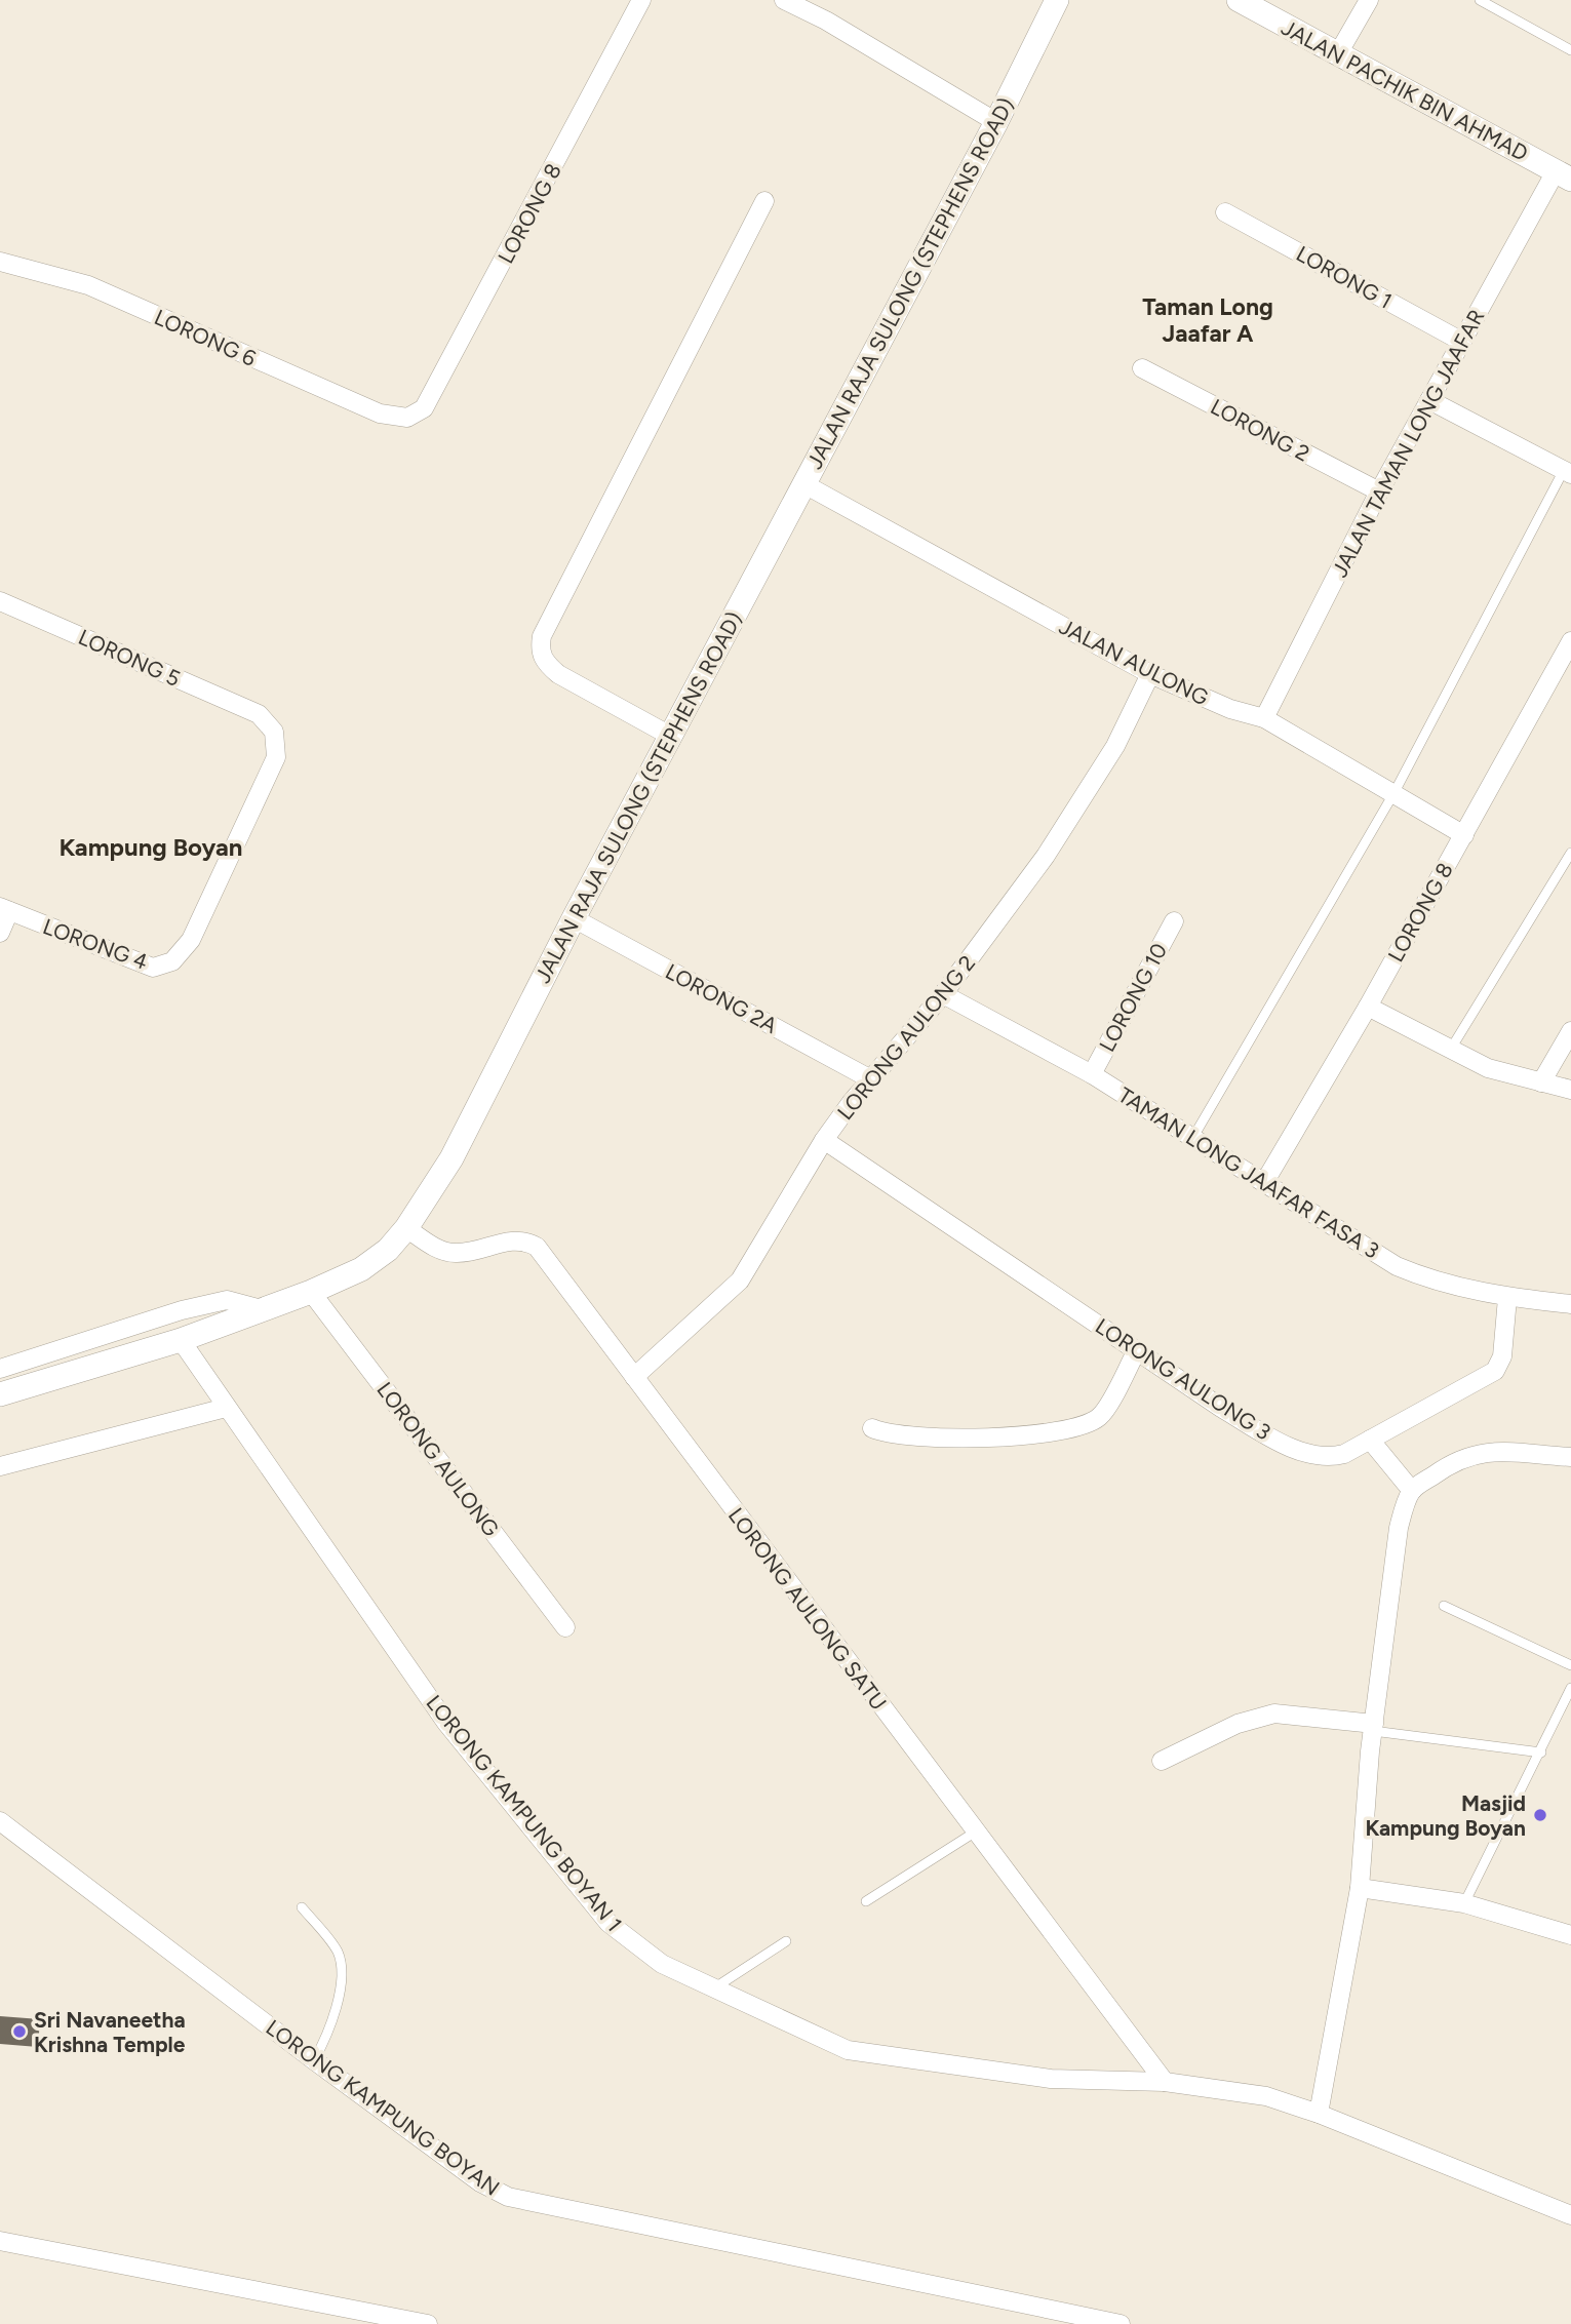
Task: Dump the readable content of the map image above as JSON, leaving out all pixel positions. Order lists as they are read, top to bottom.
{
  "streets": {
    "street": [
      "JALAN PACHIK BIN AHMAD",
      "LORONG 8",
      "LORONG 1",
      "JALAN RAJA SULONG (STEPHENS ROAD)",
      "LORONG 6",
      "LORONG 2",
      "JALAN TAMAN LONG JAAFAR",
      "LORONG 5",
      "JALAN AULONG",
      "LORONG 4",
      "LORONG 10",
      "LORONG 2A",
      "LORONG AULONG 2",
      "TAMAN LONG JAAFAR FASA 3",
      "LORONG AULONG 3",
      "LORONG AULONG",
      "LORONG AULONG SATU",
      "LORONG KAMPUNG BOYAN 1",
      "LORONG KAMPUNG BOYAN"
    ]
  },
  "crossings": [
    ["JALAN PACHIK BIN AHMAD", "JALAN TAMAN LONG JAAFAR"],
    ["LORONG 8", "LORONG 6"],
    ["LORONG 8", "JALAN AULONG"],
    ["LORONG 8", "TAMAN LONG JAAFAR FASA 3"],
    ["LORONG 1", "JALAN TAMAN LONG JAAFAR"],
    ["JALAN RAJA SULONG (STEPHENS ROAD)", "JALAN AULONG"],
    ["JALAN RAJA SULONG (STEPHENS ROAD)", "LORONG 2A"],
    ["JALAN RAJA SULONG (STEPHENS ROAD)", "LORONG AULONG"],
    ["JALAN RAJA SULONG (STEPHENS ROAD)", "LORONG AULONG SATU"],
    ["JALAN RAJA SULONG (STEPHENS ROAD)", "LORONG KAMPUNG BOYAN 1"],
    ["LORONG 2", "JALAN TAMAN LONG JAAFAR"],
    ["JALAN TAMAN LONG JAAFAR", "JALAN AULONG"],
    ["LORONG 5", "LORONG 4"],
    ["JALAN AULONG", "LORONG AULONG 2"],
    ["LORONG 10", "TAMAN LONG JAAFAR FASA 3"],
    ["LORONG 2A", "LORONG AULONG 2"],
    ["LORONG AULONG 2", "TAMAN LONG JAAFAR FASA 3"],
    ["LORONG AULONG 2", "LORONG AULONG 3"],
    ["LORONG AULONG 2", "LORONG AULONG SATU"],
    ["TAMAN LONG JAAFAR FASA 3", "LORONG AULONG 3"],
    ["LORONG AULONG SATU", "LORONG KAMPUNG BOYAN 1"]
  ],
  "districts": ["Taman Long Jaafar A", "Kampung Boyan"],
  "places": ["Masjid Kampung Boyan", "Sri Navaneetha Krishna Temple"]
}
